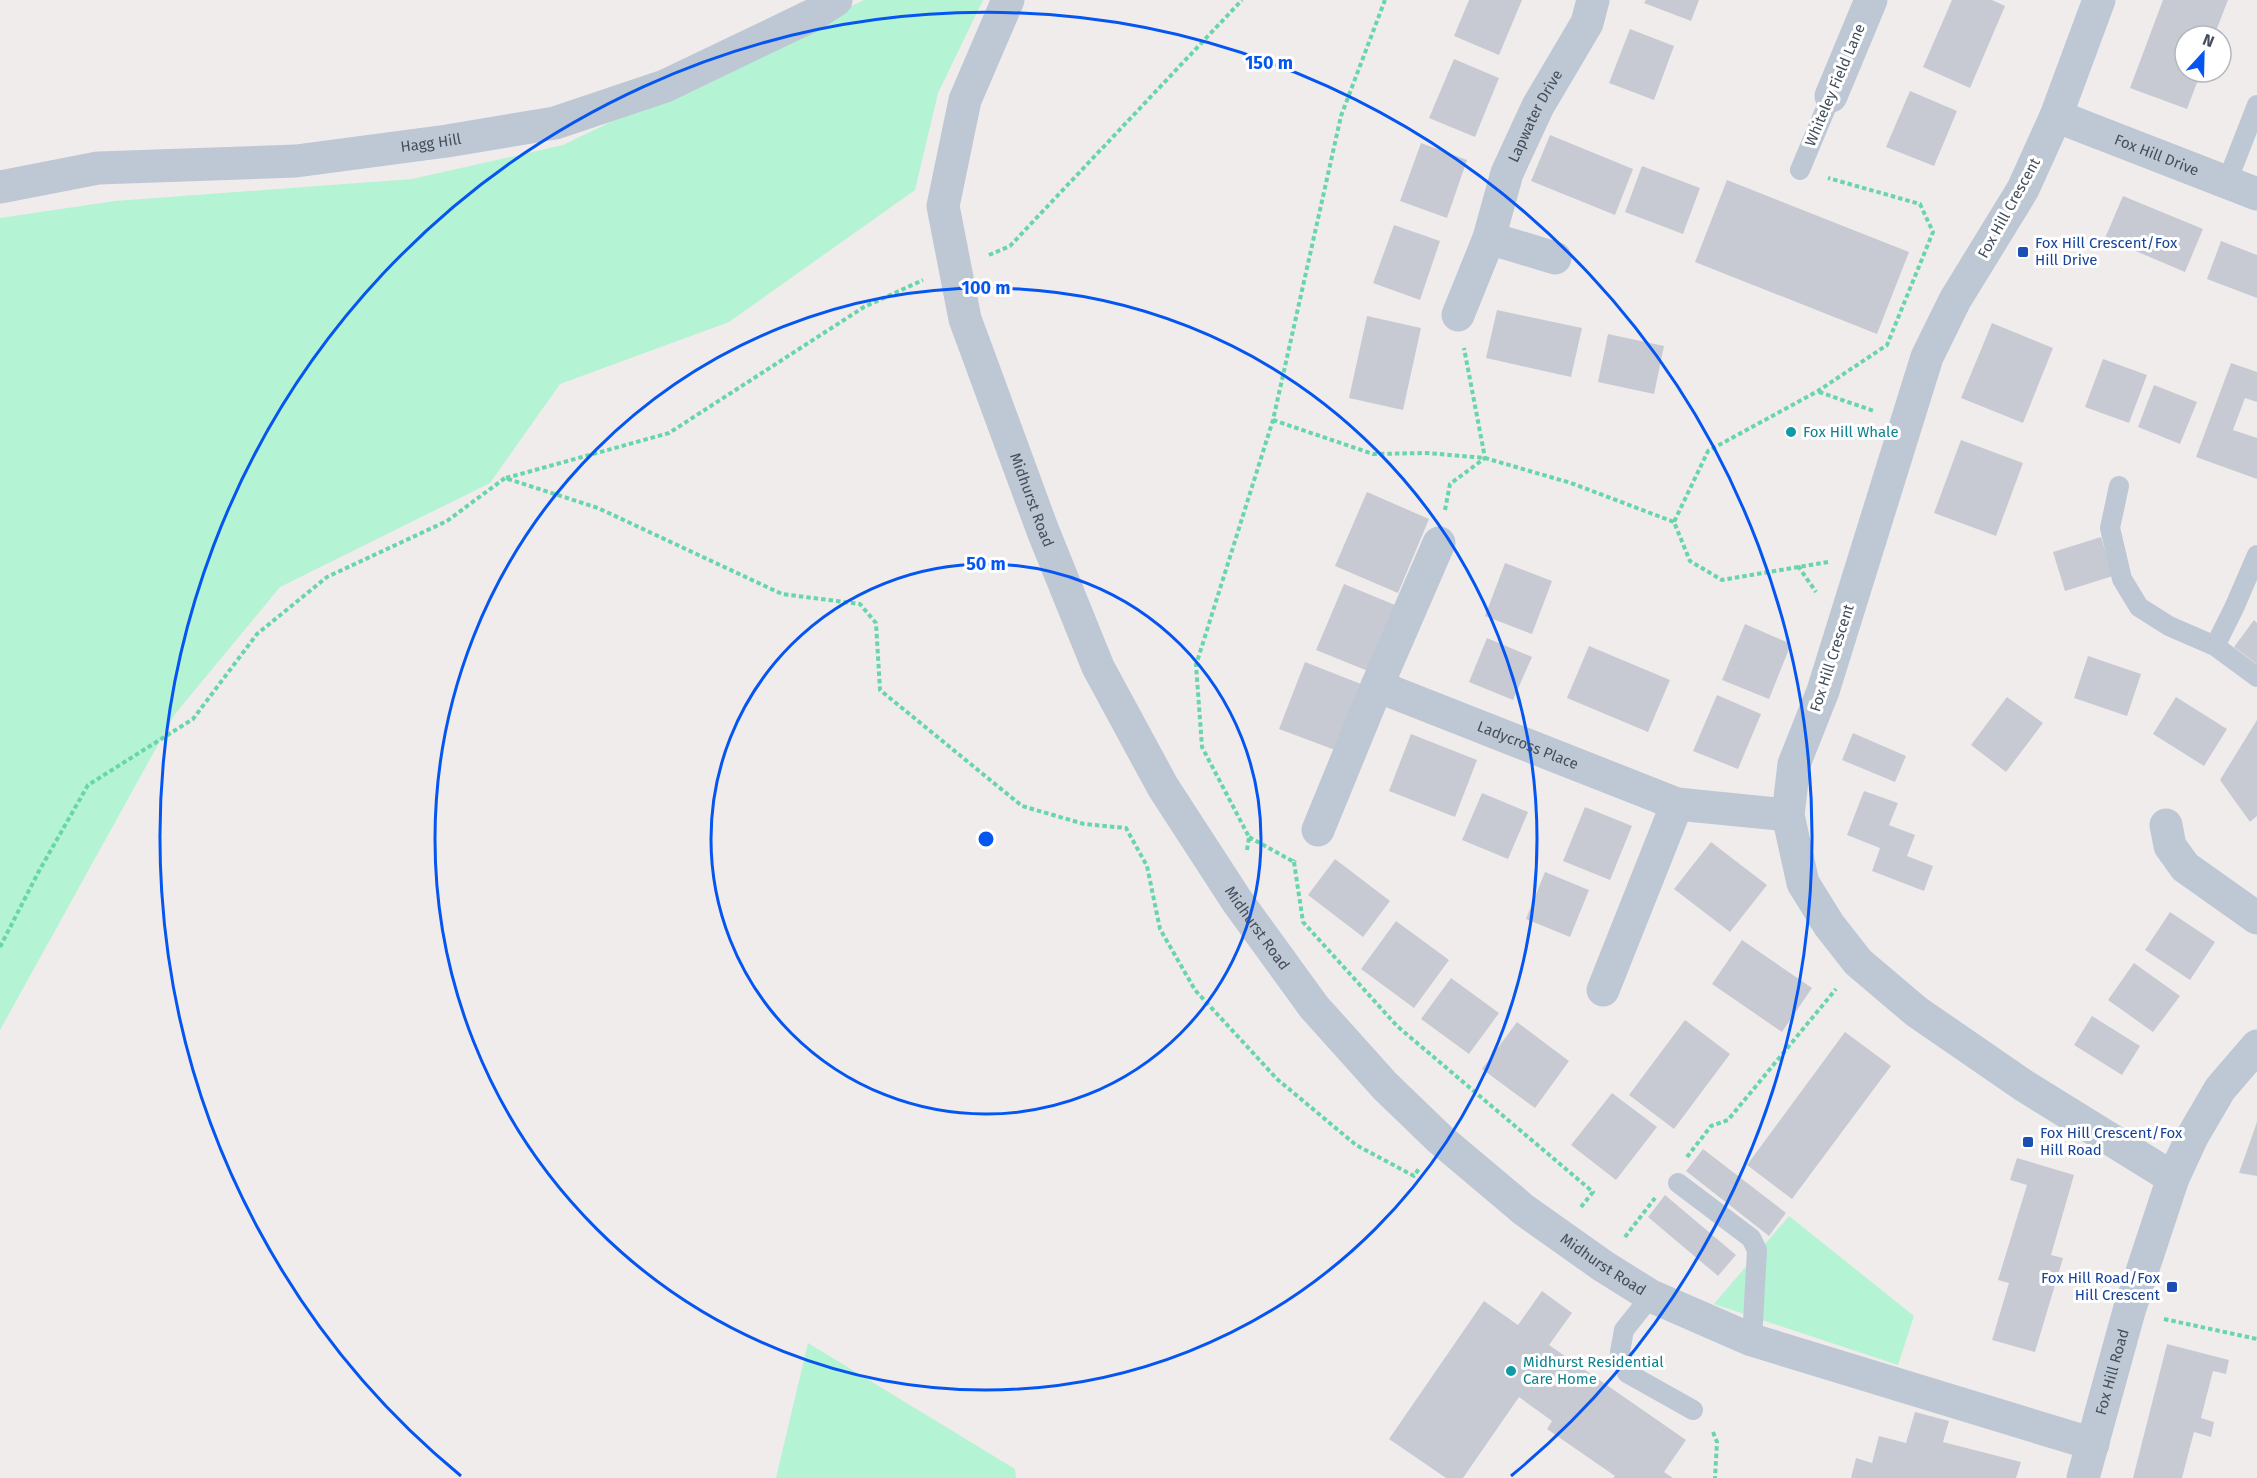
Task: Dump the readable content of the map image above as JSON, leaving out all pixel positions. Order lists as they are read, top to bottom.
{
  "streets": {
    "street": [
      "Whiteley Field Lane",
      "Lapwater Drive",
      "Hagg Hill",
      "Fox Hill Drive",
      "Fox Hill Crescent",
      "Midhurst Road",
      "Ladycross Place",
      "Fox Hill Road"
    ]
  },
  "crossings": [
    ["Fox Hill Drive", "Fox Hill Crescent"],
    ["Fox Hill Crescent", "Ladycross Place"],
    ["Fox Hill Crescent", "Fox Hill Road"],
    ["Midhurst Road", "Fox Hill Road"]
  ],
  "places": {
    "transit": ["Fox Hill Crescent/Fox Hill Drive", "Fox Hill Crescent/Fox Hill Road", "Fox Hill Road/Fox Hill Crescent"],
    "other": ["Fox Hill Whale", "Midhurst Residential Care Home"]
  },
  "north": "top",
  "rings": ["150 m", "100 m", "50 m"]
}
